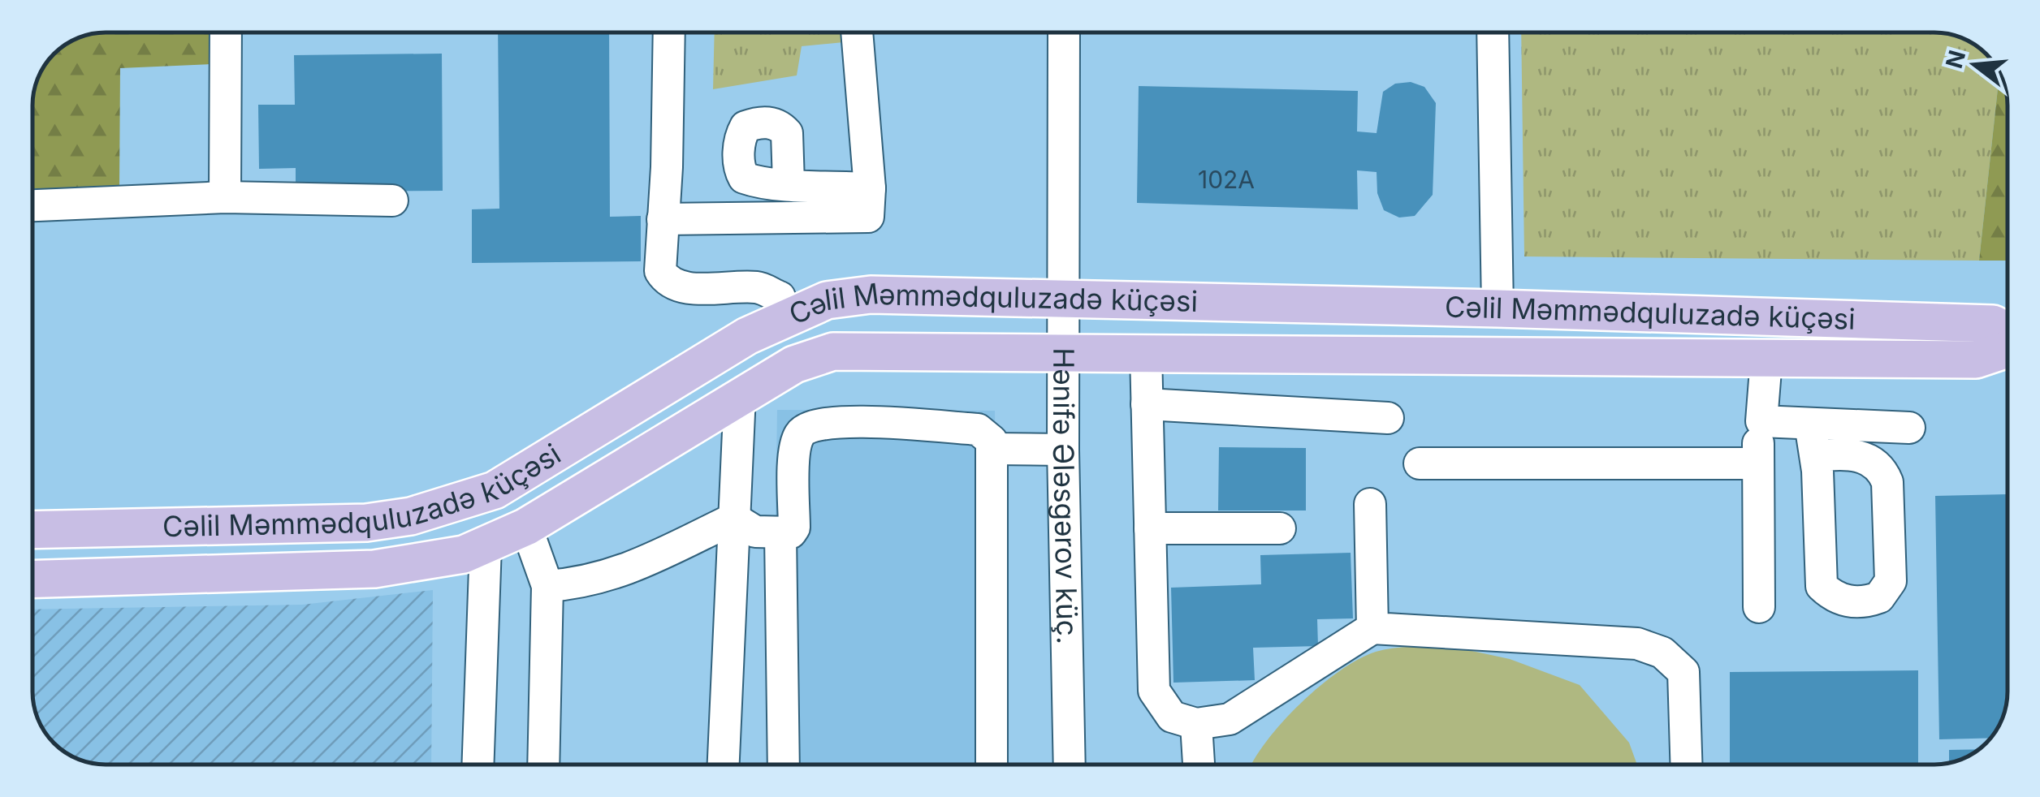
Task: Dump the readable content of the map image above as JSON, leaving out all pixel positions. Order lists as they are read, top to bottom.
{
  "streets": {
    "main road": ["Cəlil Məmmədquluzadə küçəsi"],
    "street": ["Hənifə Ələsgərov küç."]
  },
  "crossings": [
    ["Cəlil Məmmədquluzadə küçəsi", "Hənifə Ələsgərov küç."]
  ],
  "house_numbers": ["102A"],
  "north": "left"
}
